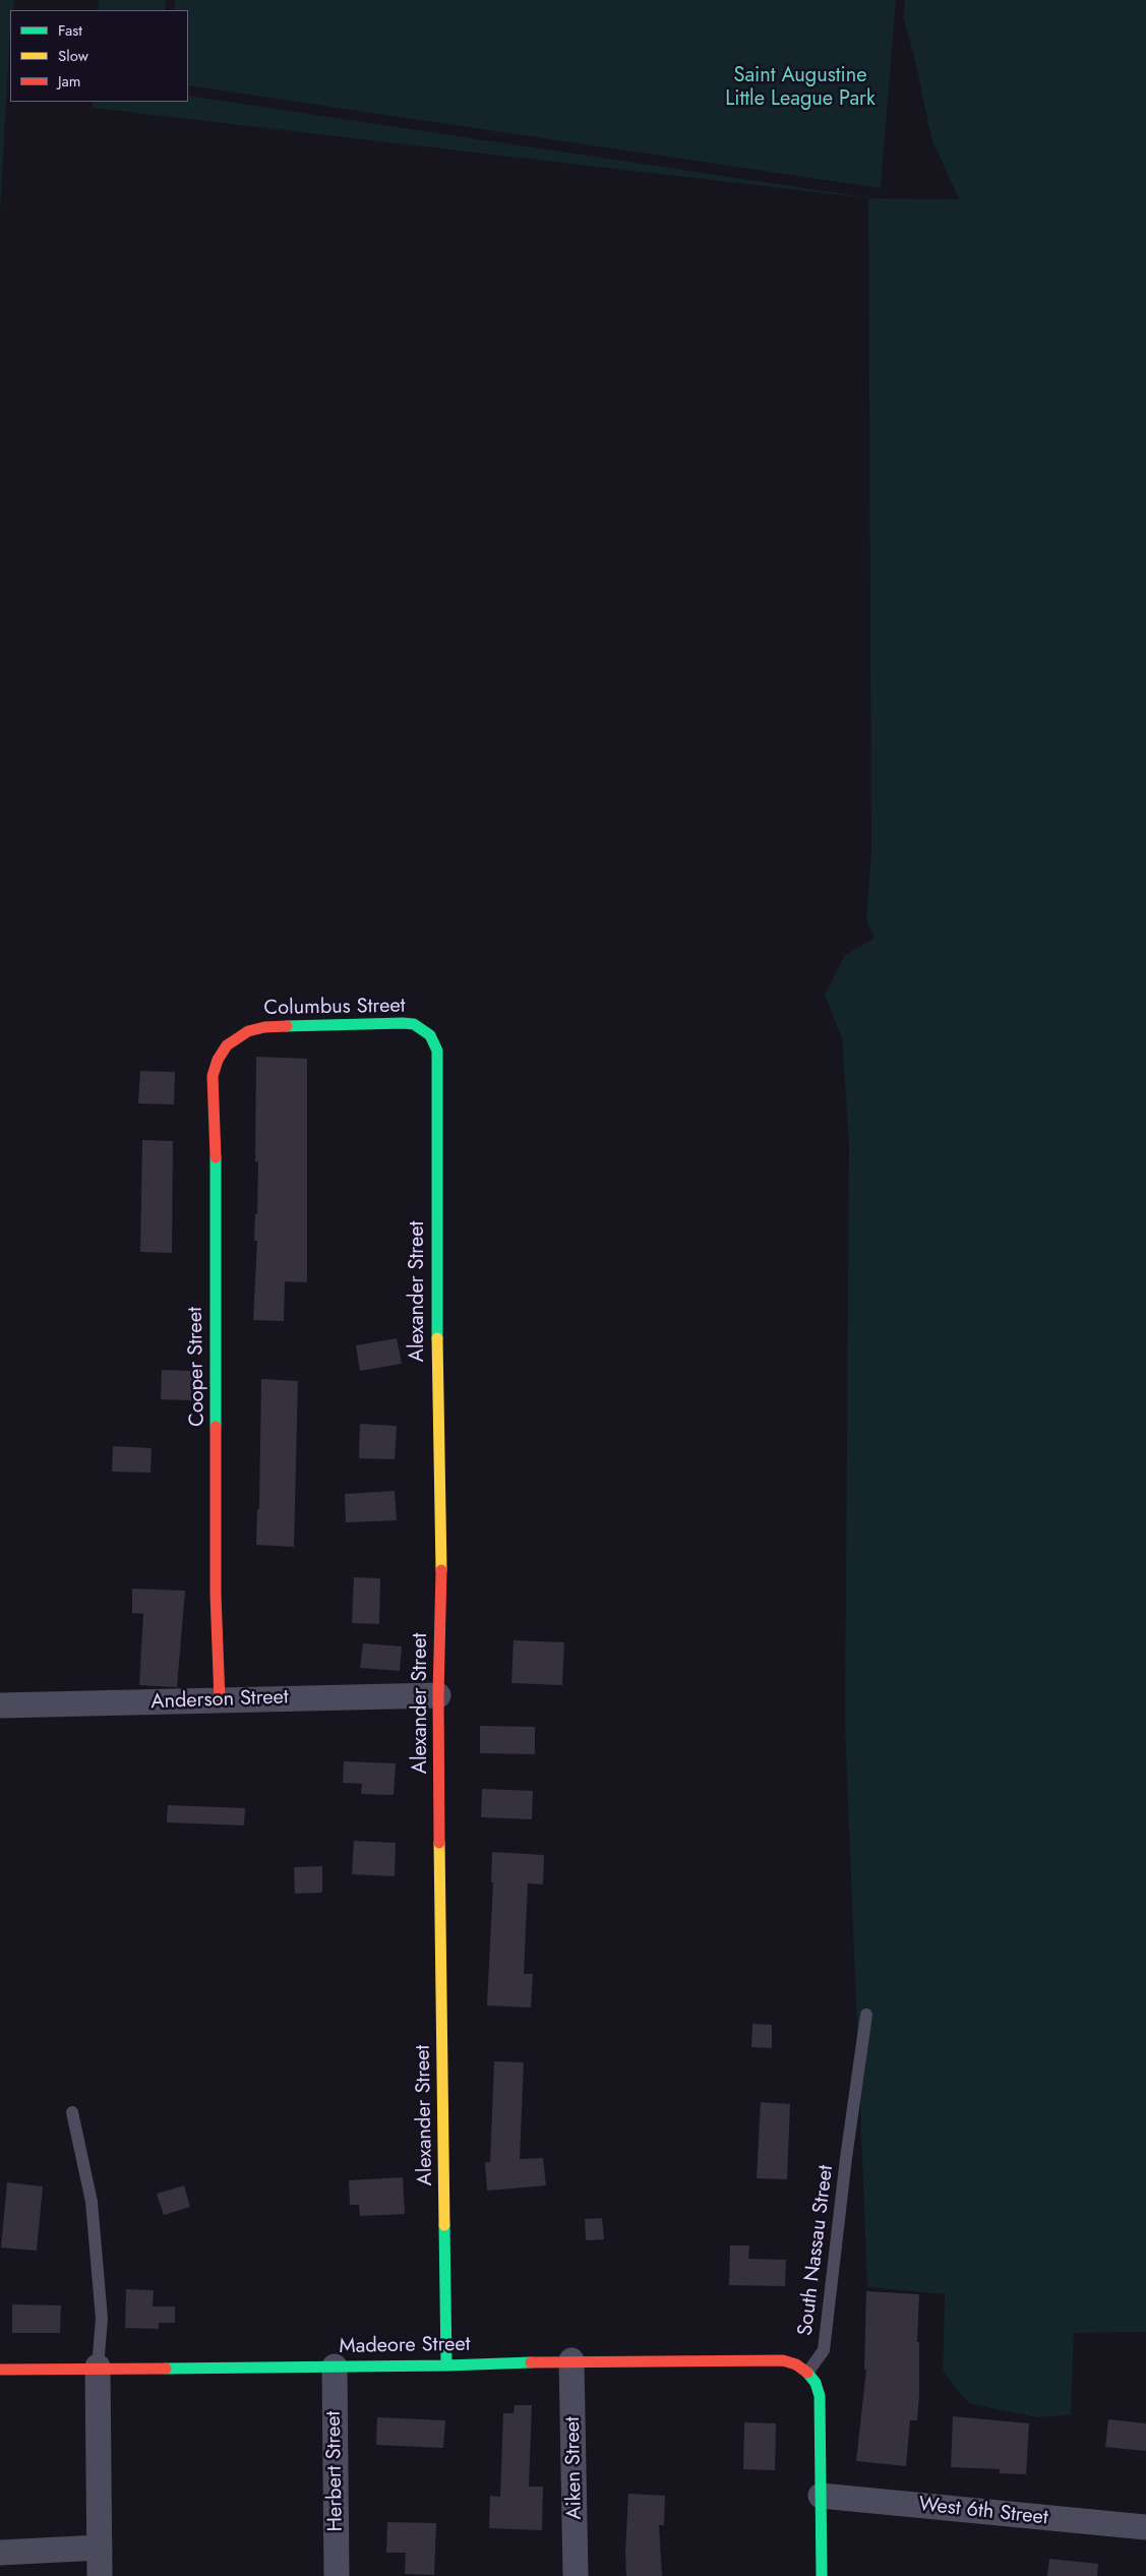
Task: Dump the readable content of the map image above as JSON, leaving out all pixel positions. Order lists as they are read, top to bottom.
{
  "streets": {
    "street": [
      "Columbus Street",
      "Alexander Street",
      "Cooper Street",
      "Anderson Street",
      "Madeore Street",
      "Aiken Street",
      "Herbert Street",
      "West 6th Street"
    ],
    "lane": ["South Nassau Street"]
  },
  "crossings": [
    ["Columbus Street", "Alexander Street"],
    ["Columbus Street", "Cooper Street"],
    ["Alexander Street", "Anderson Street"],
    ["Alexander Street", "Madeore Street"],
    ["Cooper Street", "Anderson Street"],
    ["South Nassau Street", "Madeore Street"],
    ["Madeore Street", "Aiken Street"],
    ["Madeore Street", "Herbert Street"]
  ],
  "parks": ["Saint Augustine Little League Park"],
  "legend": ["Fast", "Slow", "Jam"]
}
